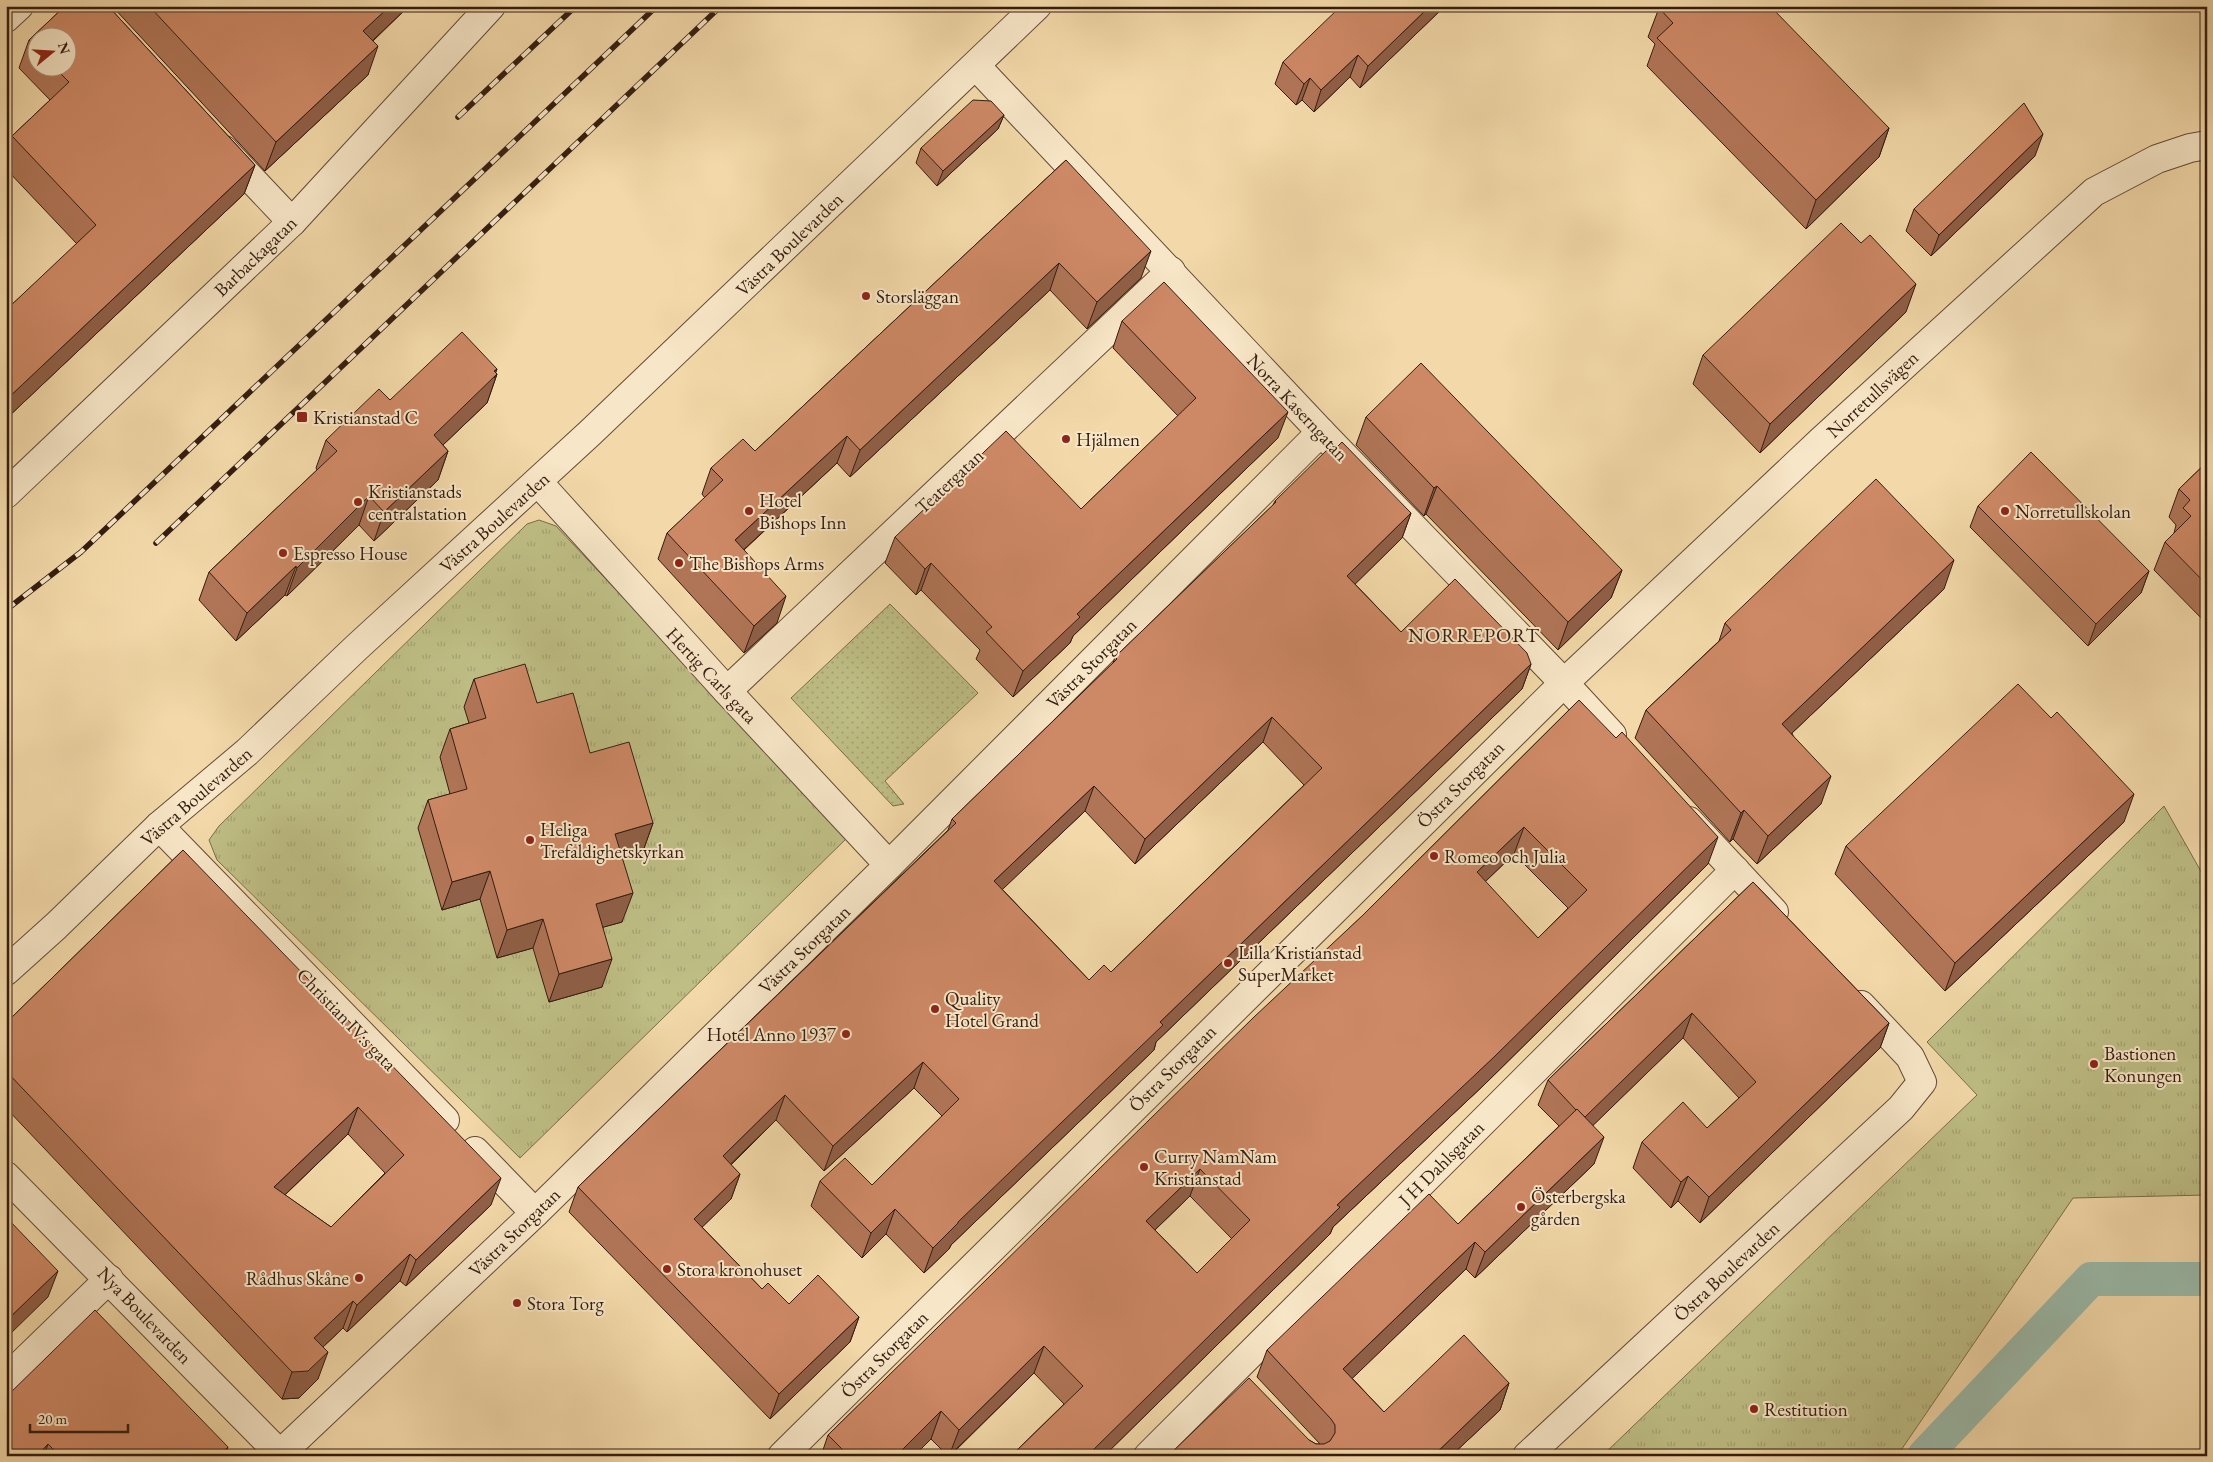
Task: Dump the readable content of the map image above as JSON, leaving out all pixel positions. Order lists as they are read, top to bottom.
{
  "streets": {
    "street": [
      "Västra Boulevarden",
      "Barbackagatan",
      "Norretullsvägen",
      "Norra Kaserngatan",
      "Teatergatan",
      "Västra Storgatan",
      "Hertig Carls gata",
      "Östra Storgatan",
      "Christian IV:s gata",
      "J H Dahlsgatan",
      "Östra Boulevarden",
      "Nya Boulevarden"
    ]
  },
  "crossings": [
    ["Västra Boulevarden", "Norra Kaserngatan"],
    ["Västra Boulevarden", "Hertig Carls gata"],
    ["Västra Boulevarden", "Christian IV:s gata"],
    ["Norretullsvägen", "Norra Kaserngatan"],
    ["Norretullsvägen", "Östra Storgatan"],
    ["Norra Kaserngatan", "Teatergatan"],
    ["Norra Kaserngatan", "Västra Storgatan"],
    ["Norra Kaserngatan", "Östra Storgatan"],
    ["Teatergatan", "Hertig Carls gata"],
    ["Västra Storgatan", "Hertig Carls gata"],
    ["Västra Storgatan", "Christian IV:s gata"],
    ["Västra Storgatan", "Nya Boulevarden"]
  ],
  "districts": ["NORREPORT"],
  "places": {
    "other": [
      "Storsläggan",
      "Hjälmen",
      "Kristianstads centralstation",
      "Hotel Bishops Inn",
      "Norretullskolan",
      "Espresso House",
      "The Bishops Arms",
      "Heliga Trefaldighetskyrkan",
      "Romeo och Julia",
      "Lilla Kristianstad SuperMarket",
      "Quality Hotel Grand",
      "Hotel Anno 1937",
      "Bastionen Konungen",
      "Curry NamNam Kristianstad",
      "Österbergska gården",
      "Stora kronohuset",
      "Rådhus Skåne",
      "Stora Torg",
      "Restitution"
    ],
    "transit": ["Kristianstad C"]
  },
  "scale_bar": "20 m",
  "north": "right"
}
